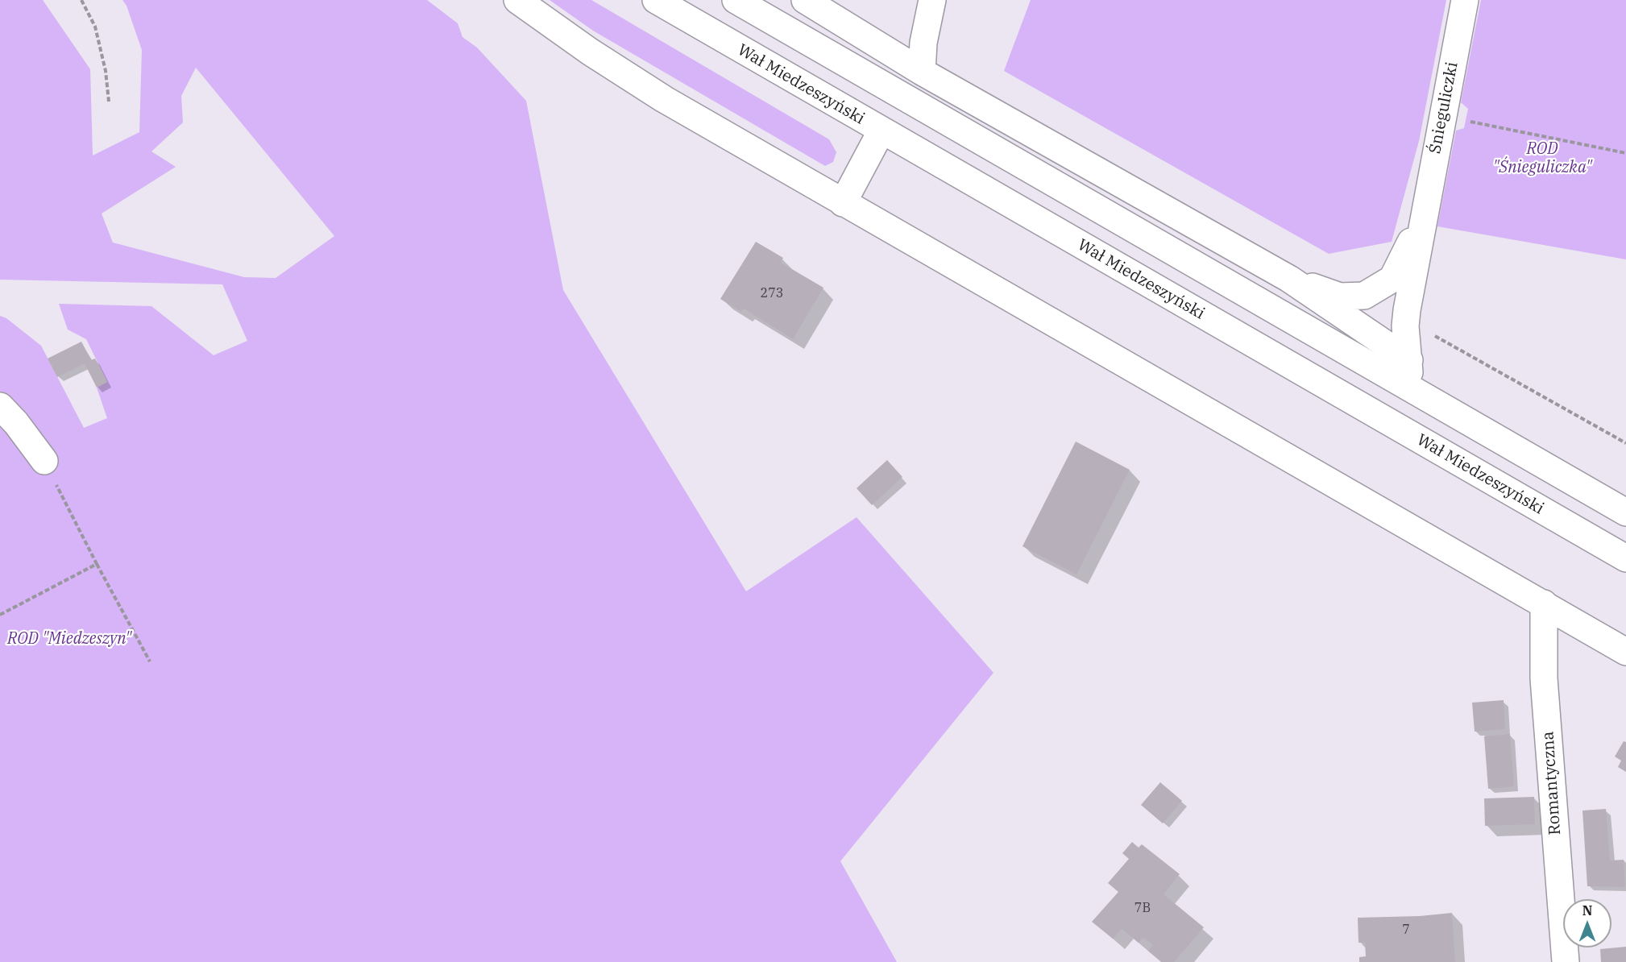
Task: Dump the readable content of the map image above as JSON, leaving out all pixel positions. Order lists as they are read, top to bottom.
{
  "streets": {
    "main road": ["Wał Miedzeszyński", "Śnieguliczki", "Romantyczna"]
  },
  "parks": ["ROD \"Śnieguliczka\"", "ROD \"Miedzeszyn\""],
  "house_numbers": ["273", "7B", "7"],
  "north": "top"
}
